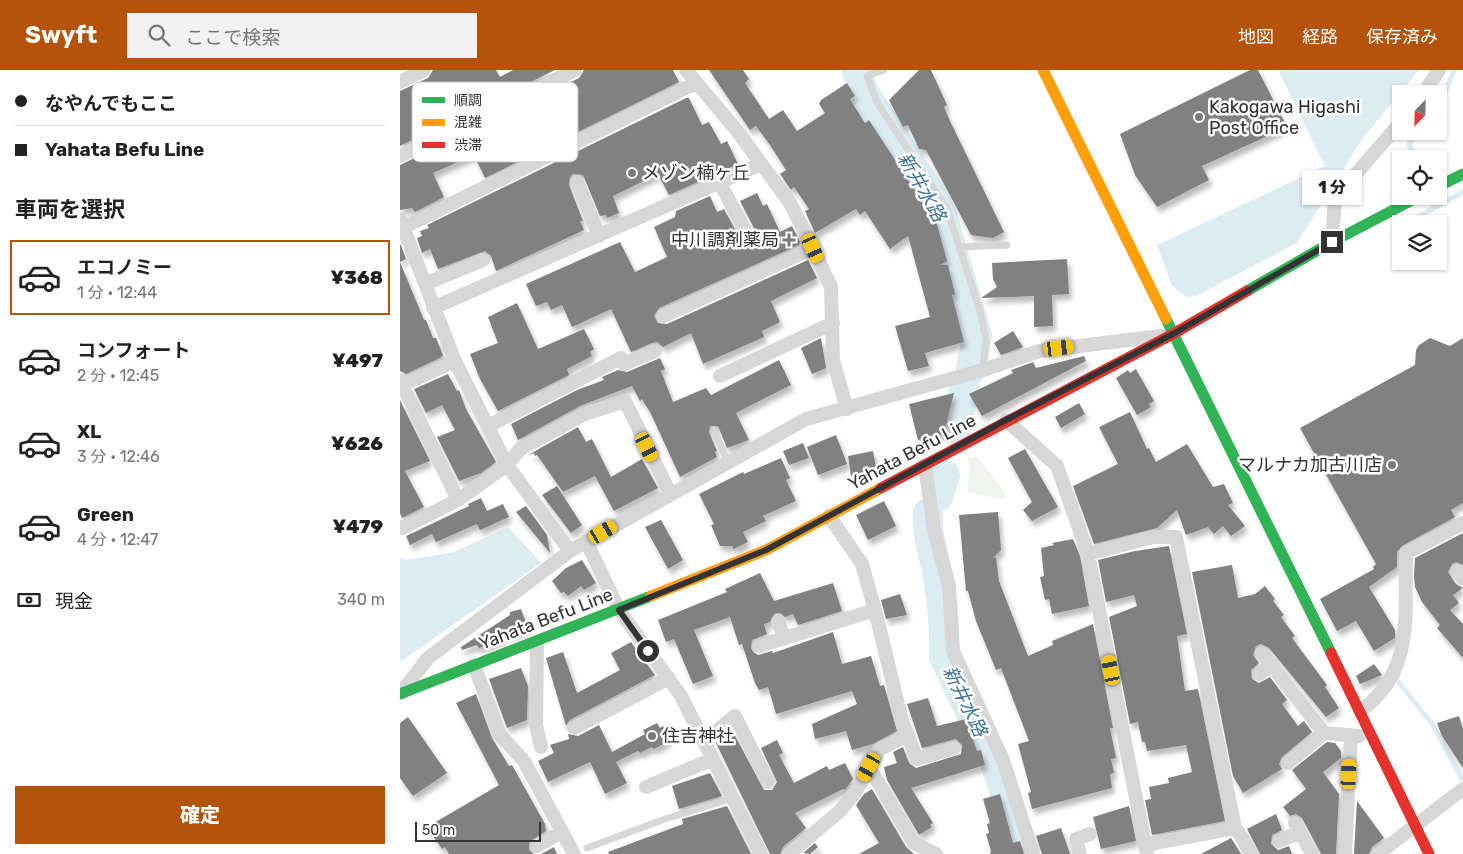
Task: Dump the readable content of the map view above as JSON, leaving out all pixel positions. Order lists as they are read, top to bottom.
{
  "streets": {
    "main road": ["Yahata Befu Line"]
  },
  "water": ["新井水路"],
  "places": {
    "other": [
      "Kakogawa Higashi Post Office",
      "メゾン楠ヶ丘",
      "マルナカ加古川店",
      "住吉神社"
    ],
    "health": ["中川調剤薬局"]
  },
  "legend": ["順調", "混雑", "渋滞"],
  "scale_bar": "50 m",
  "north": "bottom left",
  "page": {
    "header": "Swyft",
    "search": "ここで検索",
    "nav": ["地図", "経路", "保存済み"],
    "banner": ["なやんでもここ", "Yahata Befu Line"],
    "bubble": "1 分",
    "heading": "車両を選択",
    "list": [
      {
        "name": "エコノミー",
        "note": "1 分 · 12:44",
        "value": "¥368"
      },
      {
        "name": "コンフォート",
        "note": "2 分 · 12:45",
        "value": "¥497"
      },
      {
        "name": "XL",
        "note": "3 分 · 12:46",
        "value": "¥626"
      },
      {
        "name": "Green",
        "note": "4 分 · 12:47",
        "value": "¥479"
      }
    ],
    "pay": ["現金", "340 m"],
    "buttons": "確定",
    "scale": "50 m"
  }
}
